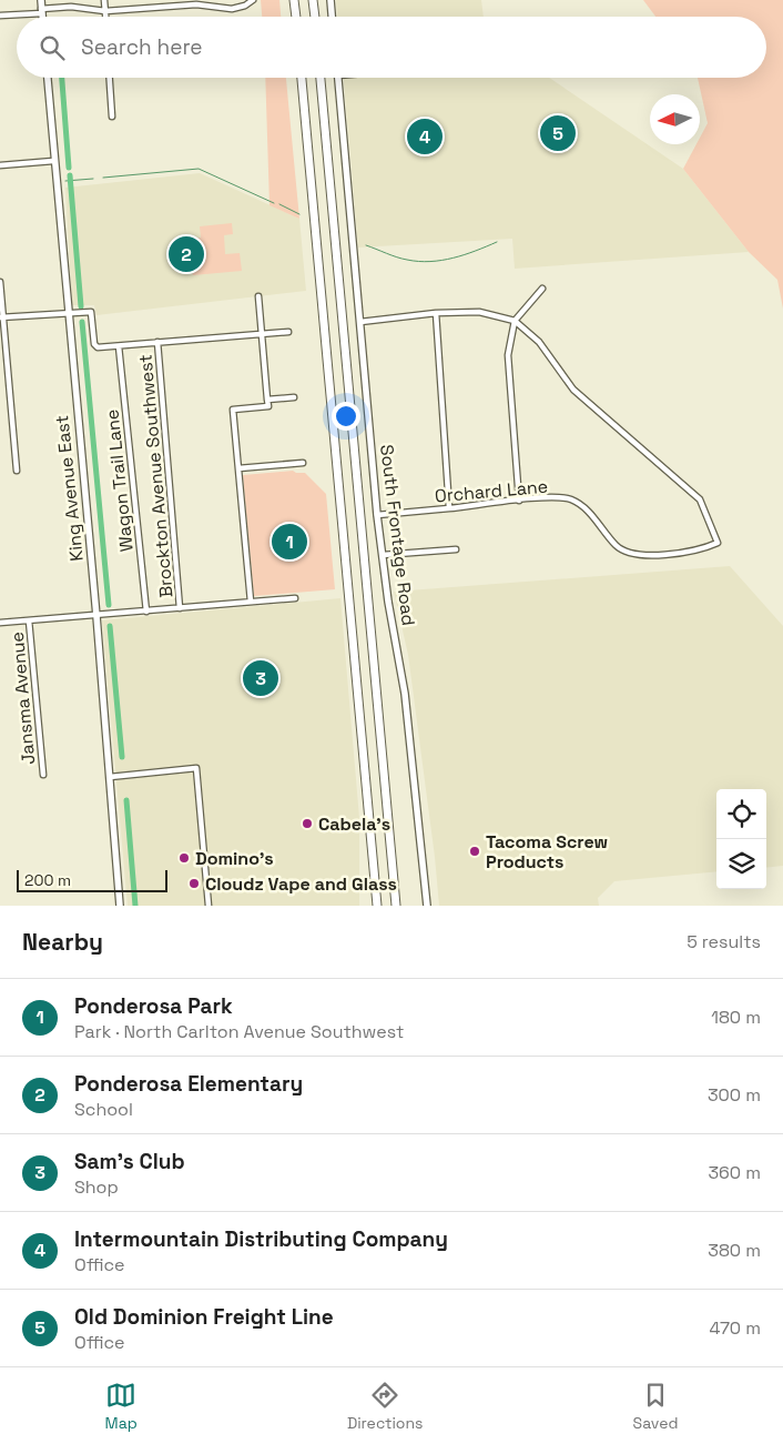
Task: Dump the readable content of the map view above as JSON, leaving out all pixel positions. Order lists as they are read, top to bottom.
{
  "streets": {
    "main road": ["King Avenue East", "South Frontage Road"],
    "street": [
      "Brockton Avenue Southwest",
      "Wagon Trail Lane",
      "Orchard Lane",
      "Jansma Avenue"
    ]
  },
  "crossings": [
    ["Orchard Lane", "South Frontage Road"]
  ],
  "places": [
    "Cabela's",
    "Tacoma Screw Products",
    "Domino's",
    "Cloudz Vape and Glass"
  ],
  "scale_bar": "200 m",
  "north": "left",
  "page": {
    "search": "Search here",
    "pins": [
      "5",
      "4",
      "2",
      "1",
      "3"
    ],
    "scale": "200 m",
    "heading": ["Nearby", "5 results"],
    "list": [
      {
        "mark": "1",
        "name": "Ponderosa Park",
        "note": "Park · North Carlton Avenue Southwest",
        "value": "180 m"
      },
      {
        "mark": "2",
        "name": "Ponderosa Elementary",
        "note": "School",
        "value": "300 m"
      },
      {
        "mark": "3",
        "name": "Sam's Club",
        "note": "Shop",
        "value": "360 m"
      },
      {
        "mark": "4",
        "name": "Intermountain Distributing Company",
        "note": "Office",
        "value": "380 m"
      },
      {
        "mark": "5",
        "name": "Old Dominion Freight Line",
        "note": "Office",
        "value": "470 m"
      }
    ],
    "nav": ["Map", "Directions", "Saved"]
  }
}
